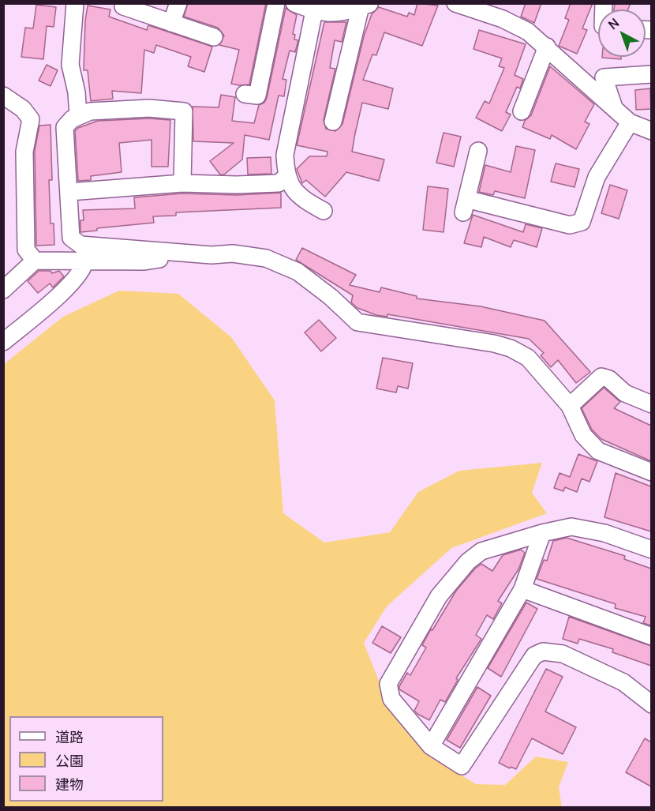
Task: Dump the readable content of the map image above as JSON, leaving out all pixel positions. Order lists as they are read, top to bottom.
{
  "legend": ["道路", "公園", "建物"],
  "north": "top left"
}
